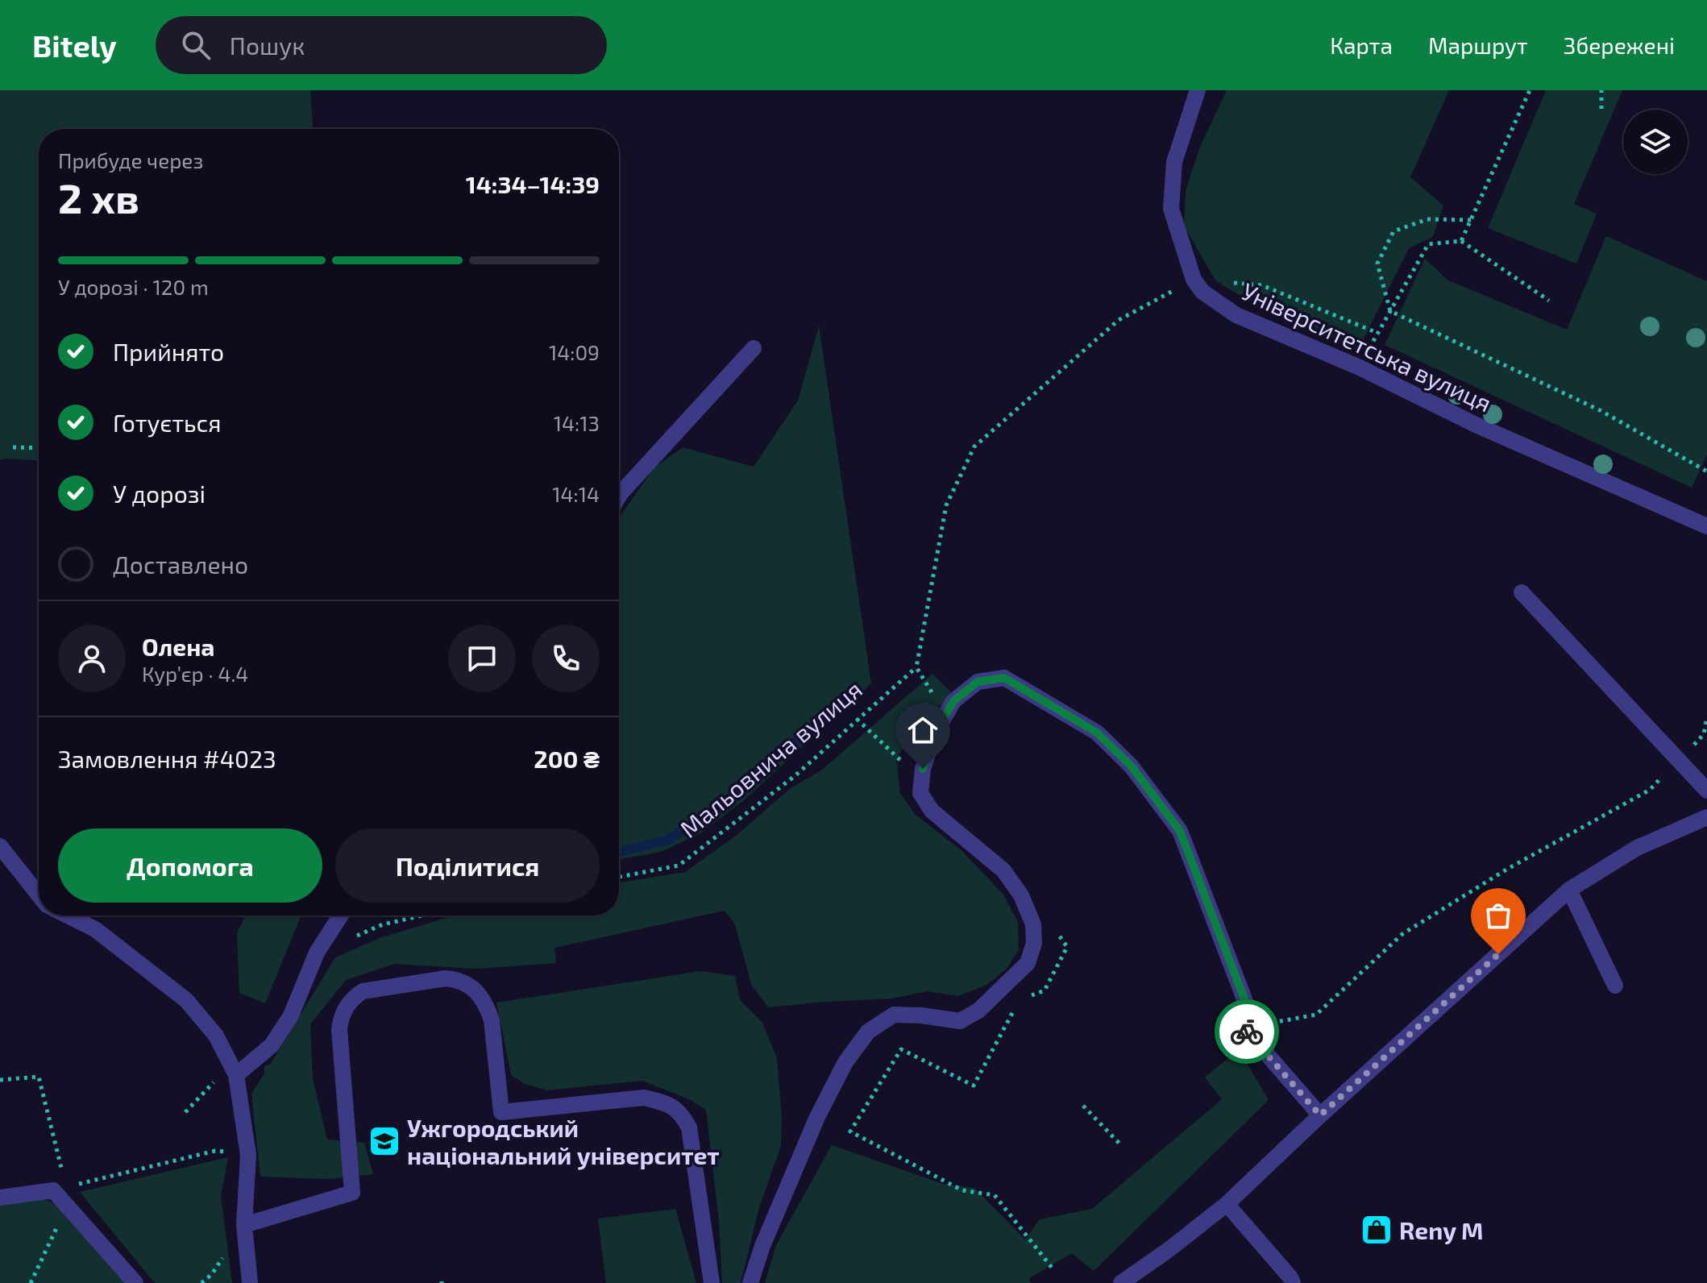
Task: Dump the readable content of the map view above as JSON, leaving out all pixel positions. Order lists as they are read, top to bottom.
{
  "streets": {
    "street": ["Університетська вулиця"],
    "path": ["Мальовнича вулиця"]
  },
  "crossings": [
    ["Університетська вулиця", "Мальовнича вулиця"]
  ],
  "places": {
    "school or university": ["Ужгородський національний університет"],
    "shop": ["Reny M"]
  },
  "page": {
    "header": "Bitely",
    "search": "Пошук",
    "nav": ["Карта", "Маршрут", "Збережені"],
    "heading": ["2 хв", "Прибуде через", "14:34–14:39"],
    "panel": [
      "Олена",
      "Кур’єр · 4.4",
      "Замовлення #4023",
      "200 ₴"
    ],
    "bar": "У дорозі · 120 m",
    "list": [
      ["Прийнято", "14:09"],
      ["Готується", "14:13"],
      ["У дорозі", "14:14"],
      "Доставлено"
    ],
    "buttons": ["Допомога", "Поділитися"]
  }
}
